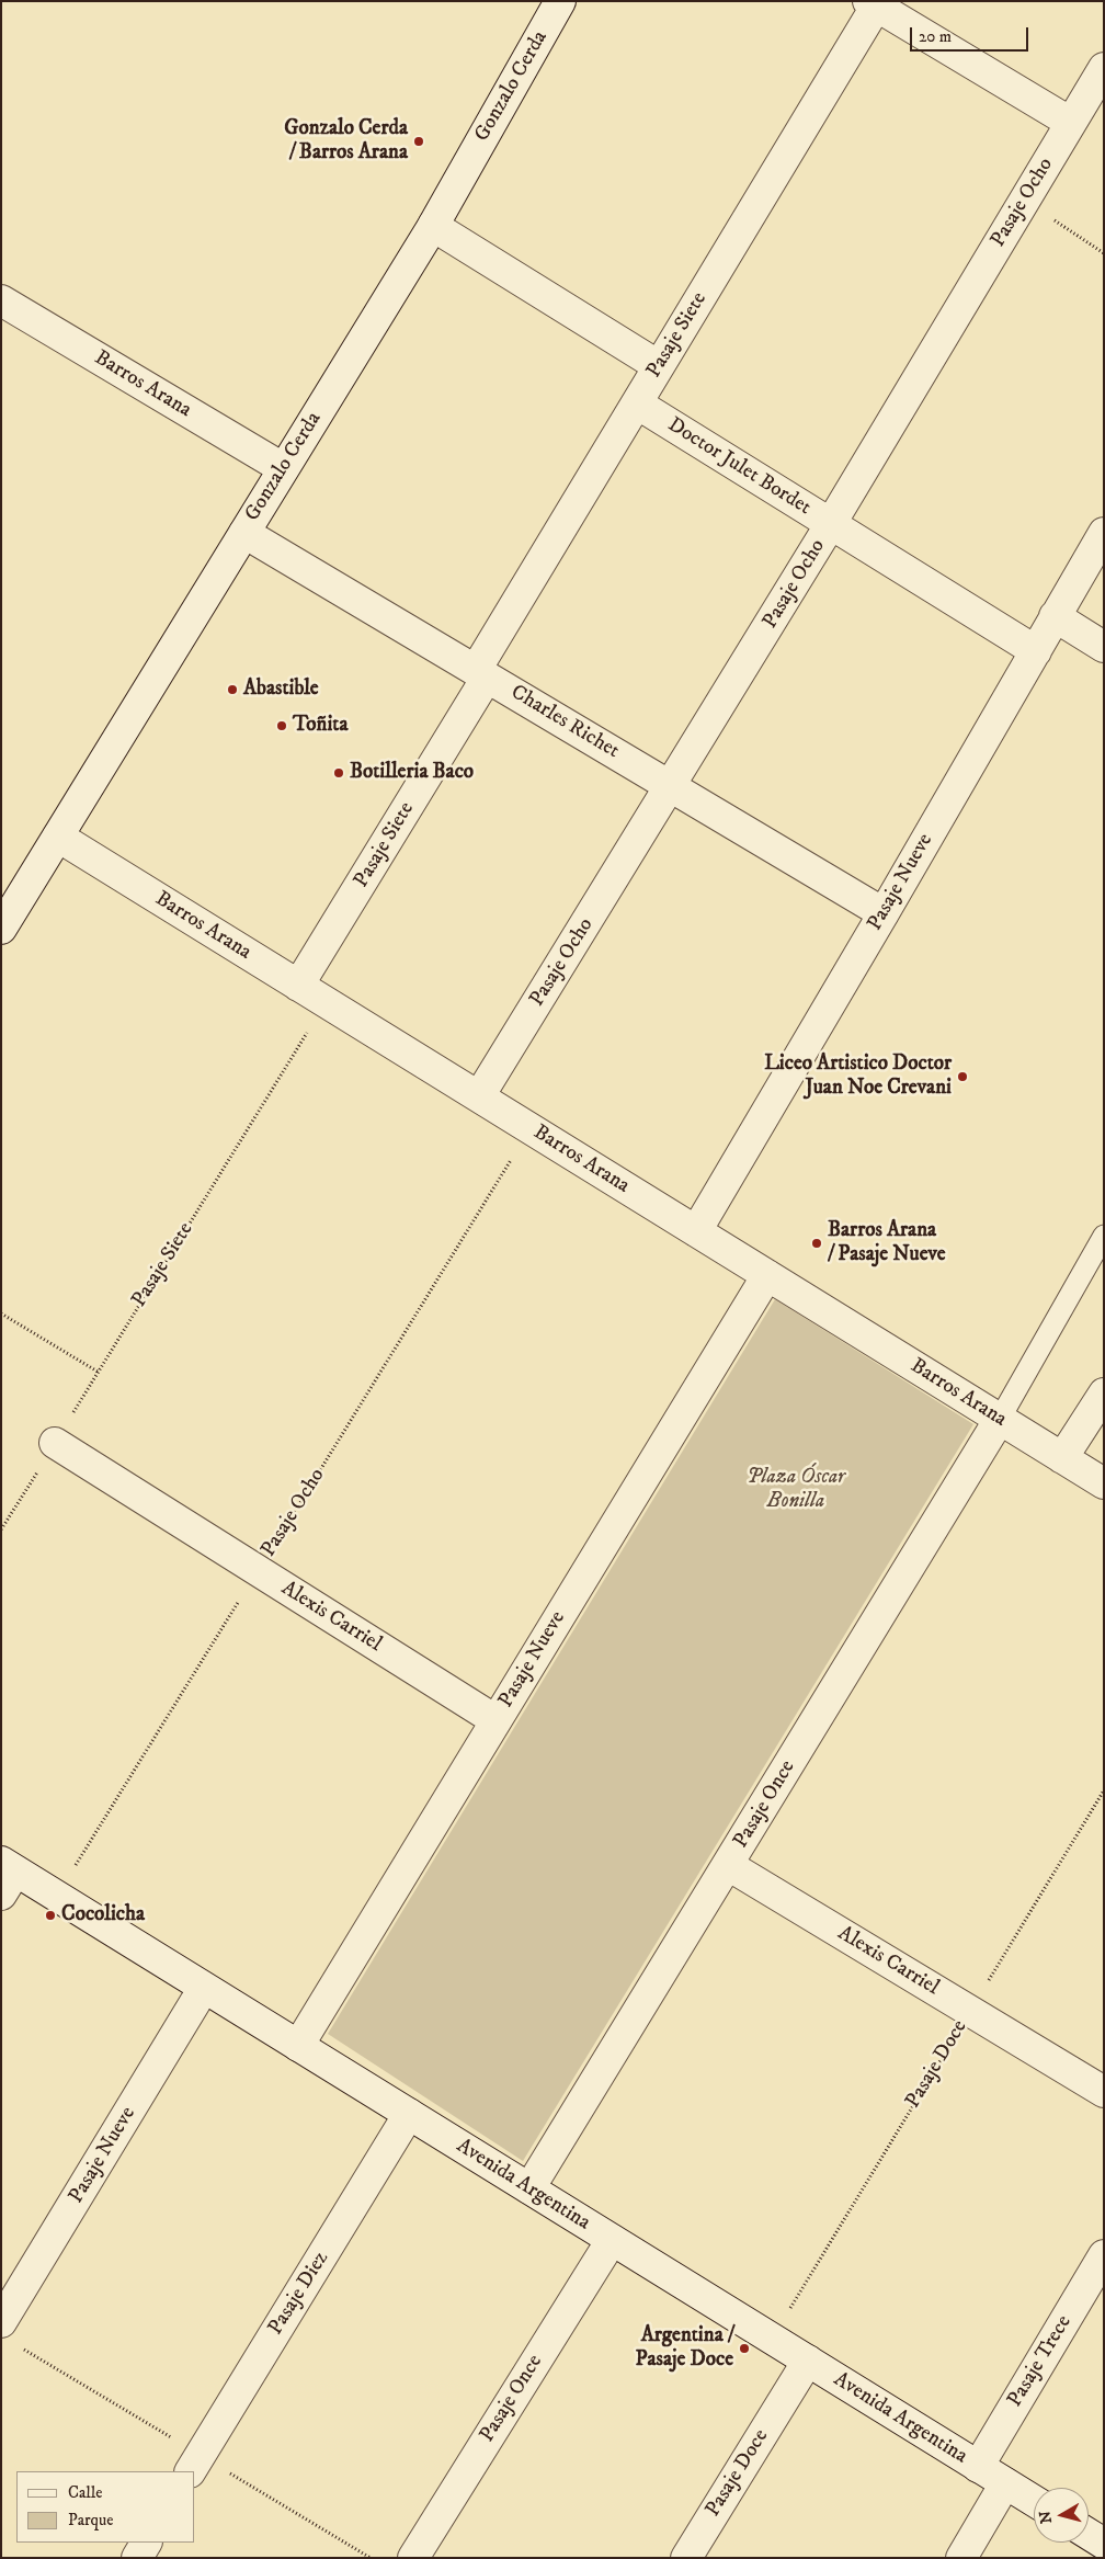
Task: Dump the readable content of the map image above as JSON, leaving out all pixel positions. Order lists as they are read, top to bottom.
{
  "streets": {
    "street": [
      "Gonzalo Cerda",
      "Pasaje Ocho",
      "Pasaje Siete",
      "Barros Arana",
      "Doctor Julet Bordet",
      "Charles Richet",
      "Pasaje Nueve",
      "Alexis Carriel",
      "Pasaje Once",
      "Pasaje Doce",
      "Avenida Argentina",
      "Pasaje Diez",
      "Pasaje Trece"
    ]
  },
  "crossings": [
    ["Gonzalo Cerda", "Barros Arana"],
    ["Gonzalo Cerda", "Charles Richet"],
    ["Pasaje Ocho", "Barros Arana"],
    ["Pasaje Ocho", "Doctor Julet Bordet"],
    ["Pasaje Ocho", "Charles Richet"],
    ["Pasaje Ocho", "Alexis Carriel"],
    ["Pasaje Ocho", "Avenida Argentina"],
    ["Pasaje Siete", "Barros Arana"],
    ["Pasaje Siete", "Doctor Julet Bordet"],
    ["Pasaje Siete", "Charles Richet"],
    ["Pasaje Siete", "Alexis Carriel"],
    ["Barros Arana", "Pasaje Nueve"],
    ["Barros Arana", "Pasaje Once"],
    ["Doctor Julet Bordet", "Pasaje Nueve"],
    ["Charles Richet", "Pasaje Nueve"],
    ["Pasaje Nueve", "Alexis Carriel"],
    ["Pasaje Nueve", "Avenida Argentina"],
    ["Alexis Carriel", "Pasaje Once"],
    ["Alexis Carriel", "Pasaje Doce"],
    ["Pasaje Once", "Avenida Argentina"],
    ["Pasaje Doce", "Avenida Argentina"],
    ["Avenida Argentina", "Pasaje Diez"],
    ["Avenida Argentina", "Pasaje Trece"]
  ],
  "parks": ["Plaza Óscar Bonilla"],
  "places": [
    "Gonzalo Cerda / Barros Arana",
    "Abastible",
    "Toñita",
    "Botilleria Baco",
    "Liceo Artistico Doctor Juan Noe Crevani",
    "Barros Arana / Pasaje Nueve",
    "Cocolicha",
    "Argentina / Pasaje Doce"
  ],
  "legend": ["Calle", "Parque"],
  "scale_bar": "20 m",
  "north": "left"
}
